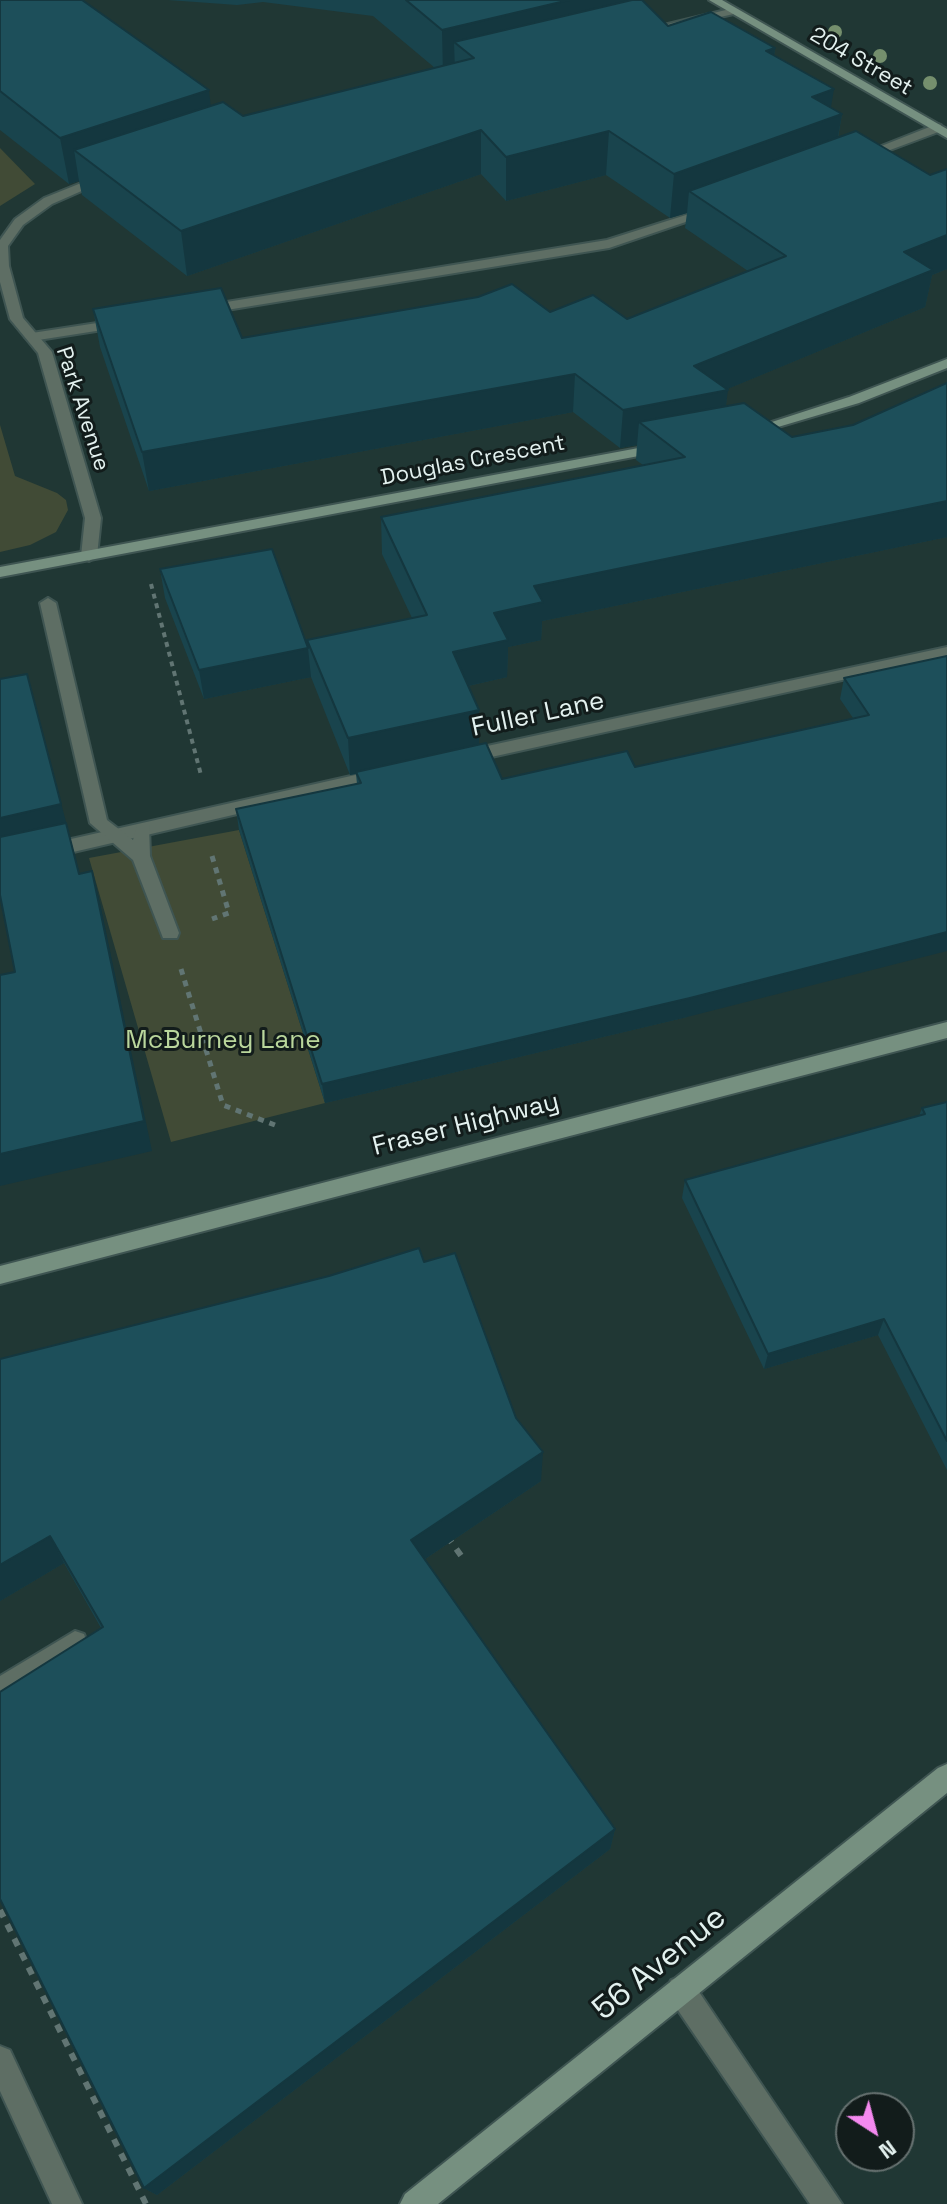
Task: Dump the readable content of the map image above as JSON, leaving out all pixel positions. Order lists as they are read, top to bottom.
{
  "streets": {
    "street": [
      "204 Street",
      "Park Avenue",
      "Douglas Crescent",
      "Fuller Lane",
      "Fraser Highway",
      "56 Avenue"
    ]
  },
  "crossings": [
    ["Park Avenue", "Douglas Crescent"]
  ],
  "parks": ["McBurney Lane"],
  "north": "bottom right"
}
